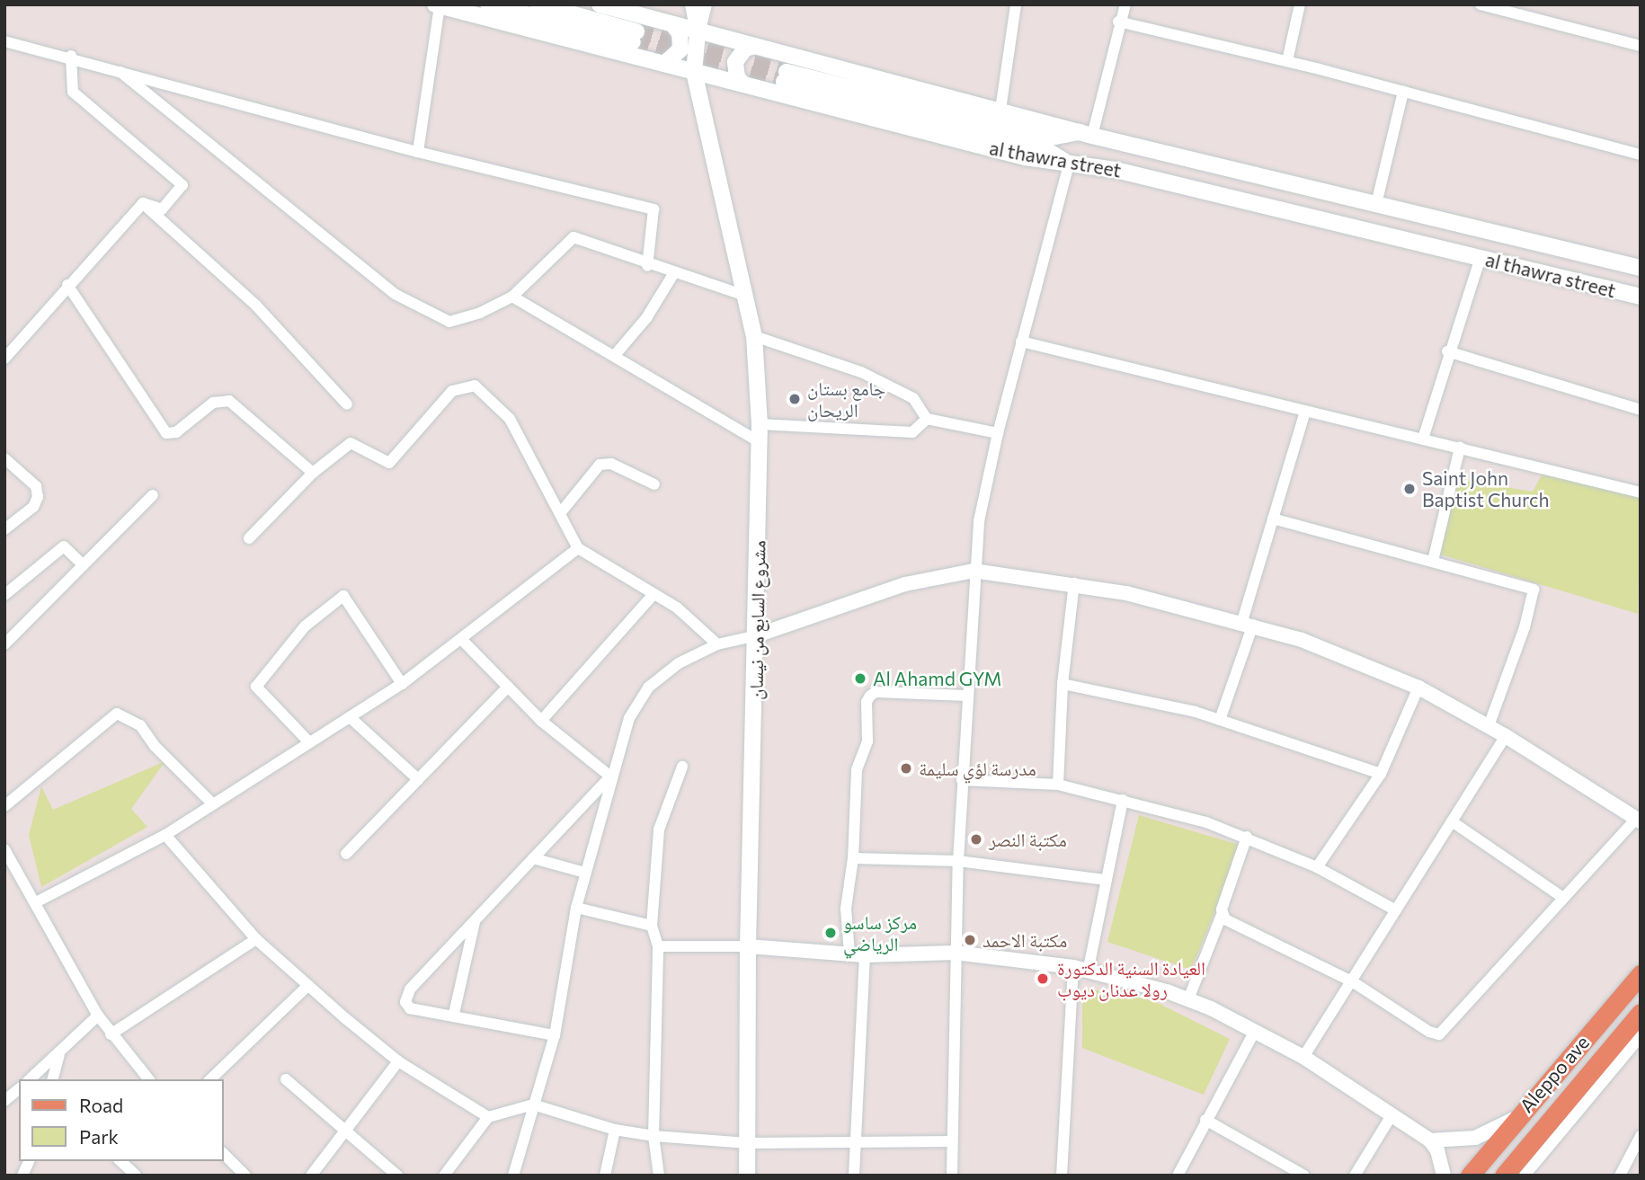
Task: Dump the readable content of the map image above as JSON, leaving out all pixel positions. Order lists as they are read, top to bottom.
{
  "streets": {
    "main road": ["al thawra street", "مشروع السابع من نيسان", "Aleppo ave"]
  },
  "crossings": [
    ["al thawra street", "مشروع السابع من نيسان"]
  ],
  "places": [
    "جامع بستان الريحان",
    "Saint John Baptist Church",
    "Al Ahamd GYM",
    "مدرسة لؤي سليمة",
    "مكتبة النصر",
    "مركز ساسو الرياضي",
    "مكتبة الاحمد",
    "العيادة السنية الدكتورة رولا عدنان ديوب"
  ],
  "legend": ["Road", "Park"]
}
